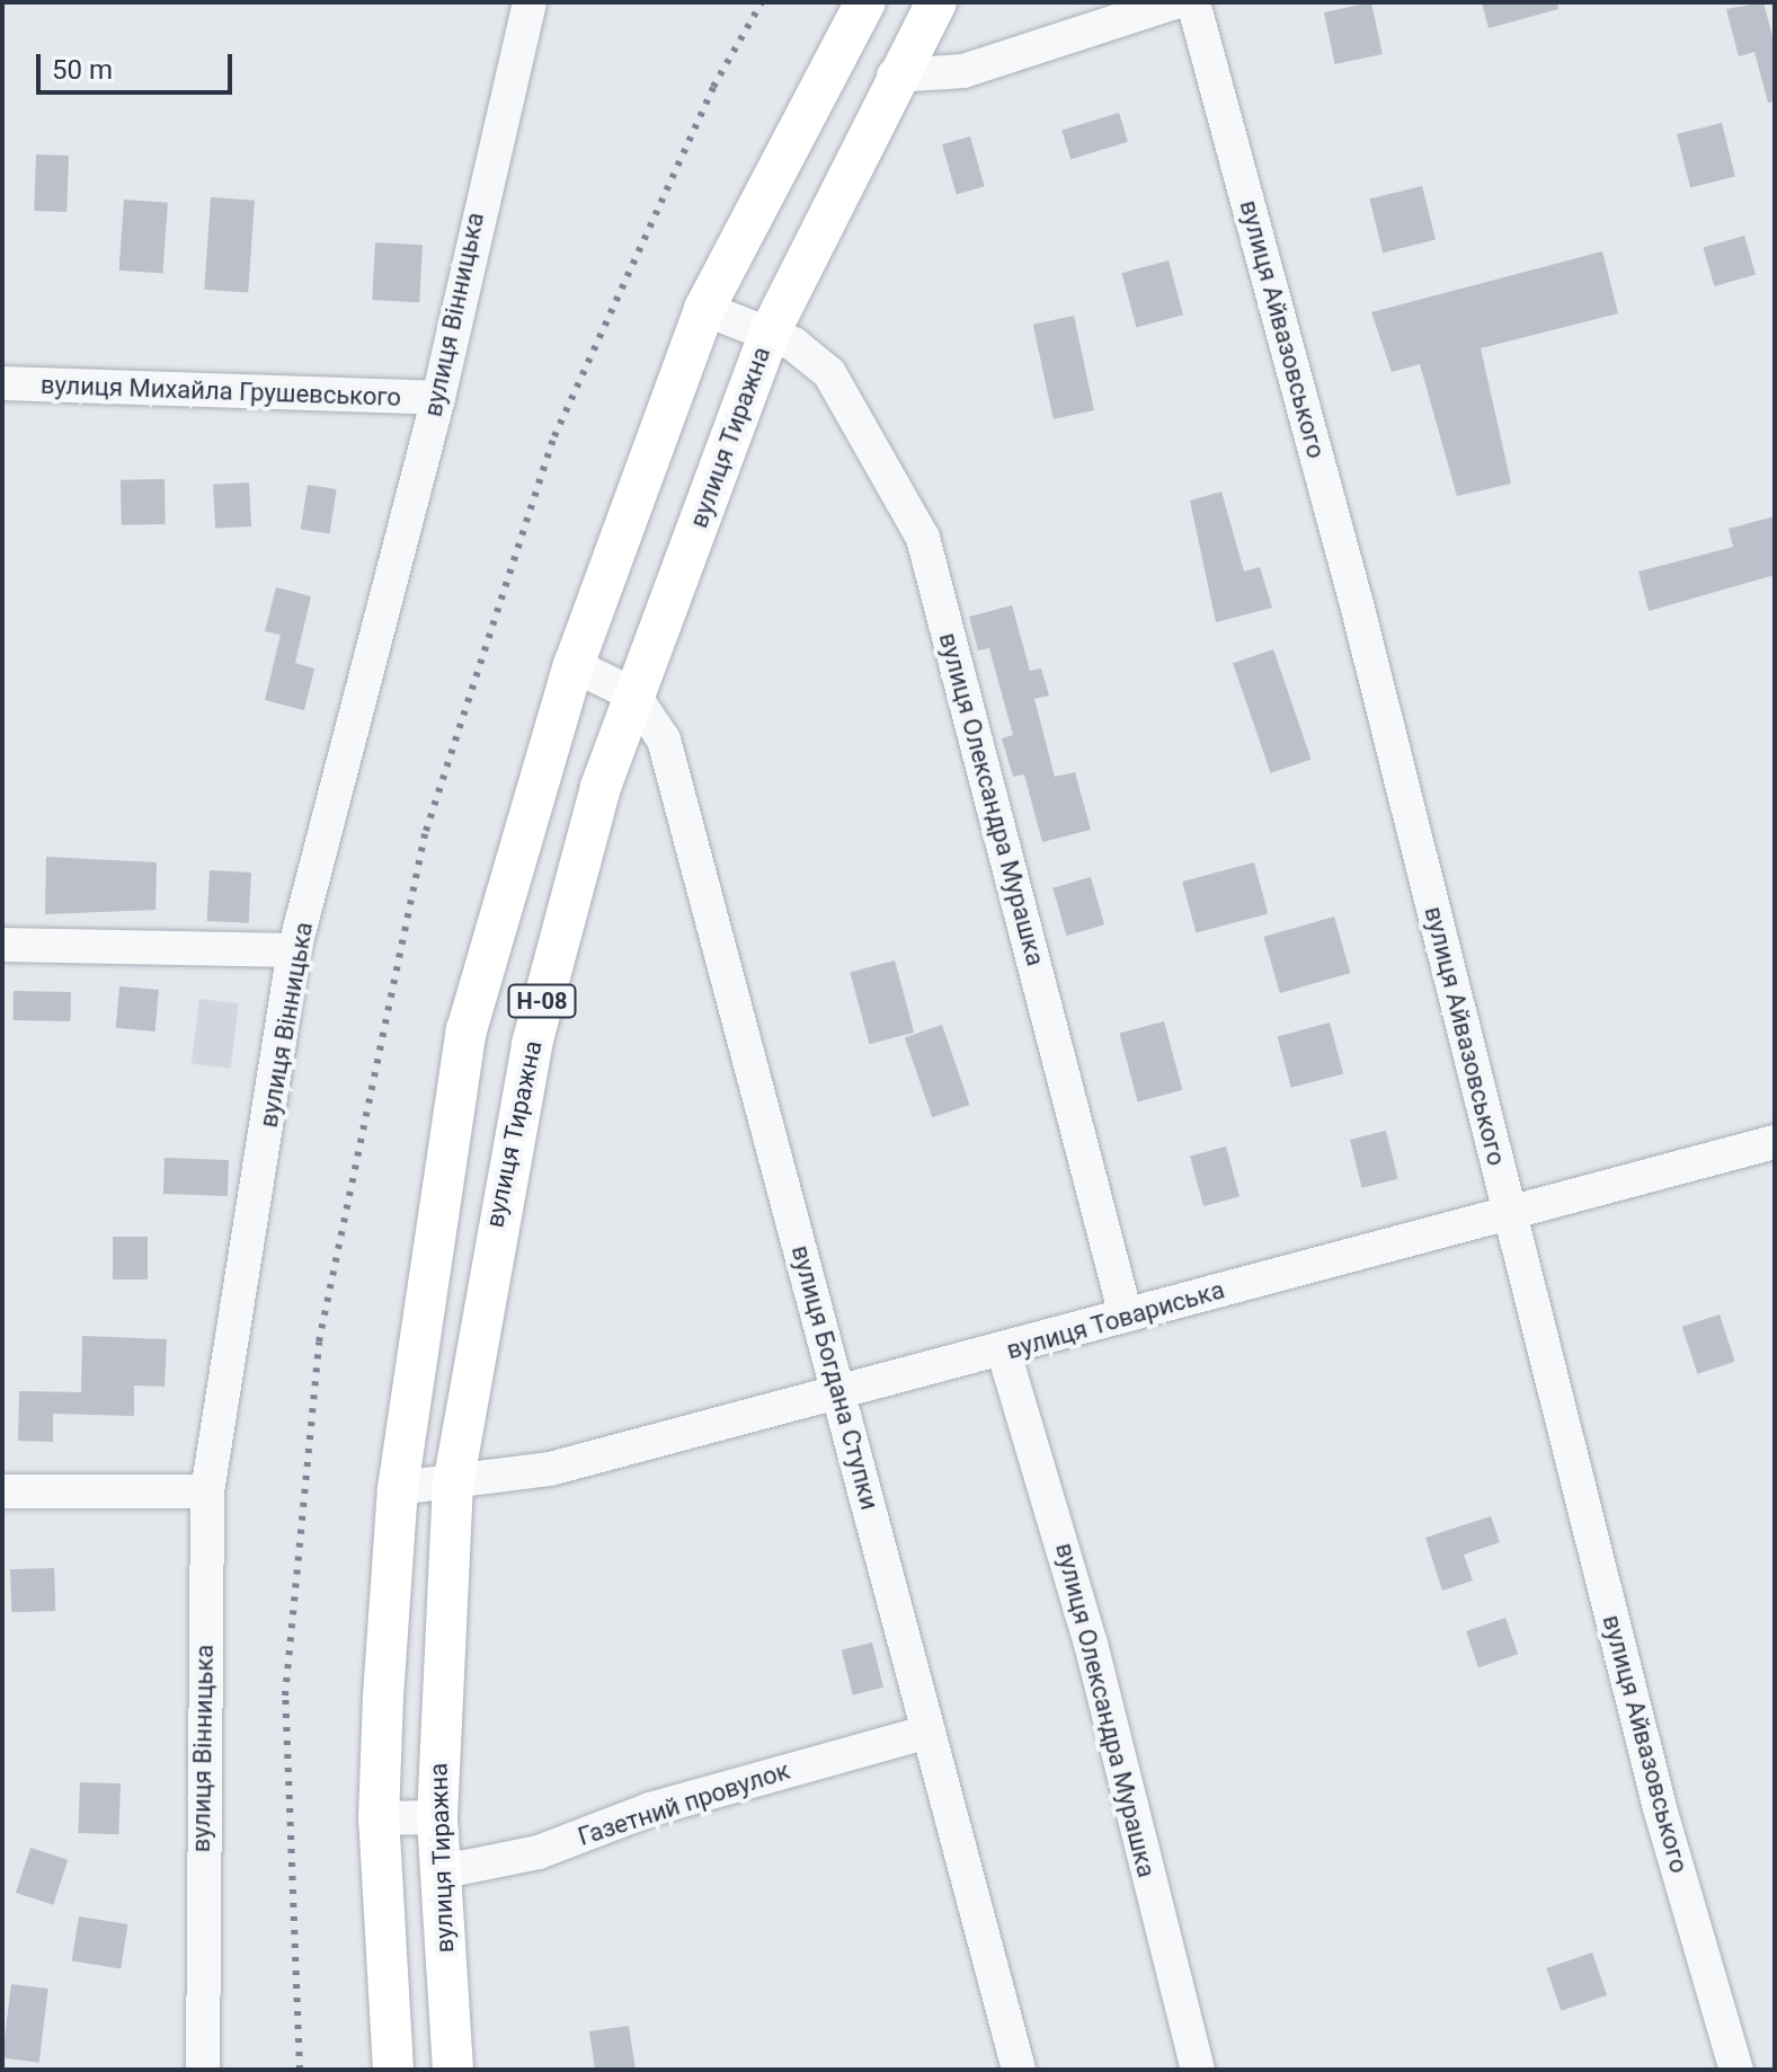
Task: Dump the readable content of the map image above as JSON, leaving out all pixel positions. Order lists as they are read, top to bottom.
{
  "streets": {
    "main road": ["вулиця Тиражна", "Н-08"],
    "street": [
      "вулиця Вінницька",
      "вулиця Айвазовського",
      "вулиця Михайла Грушевського",
      "вулиця Олександра Мурашка",
      "вулиця Товариська",
      "вулиця Богдана Ступки",
      "Газетний провулок"
    ]
  },
  "crossings": [
    ["вулиця Вінницька", "вулиця Михайла Грушевського"],
    ["вулиця Айвазовського", "вулиця Товариська"],
    ["вулиця Тиражна", "вулиця Олександра Мурашка"],
    ["вулиця Тиражна", "вулиця Товариська"],
    ["вулиця Тиражна", "вулиця Богдана Ступки"],
    ["вулиця Тиражна", "Газетний провулок"],
    ["вулиця Олександра Мурашка", "Н-08"],
    ["вулиця Олександра Мурашка", "вулиця Товариська"],
    ["Н-08", "вулиця Товариська"],
    ["вулиця Товариська", "вулиця Богдана Ступки"],
    ["вулиця Богдана Ступки", "Газетний провулок"]
  ],
  "scale_bar": "50 m"
}
